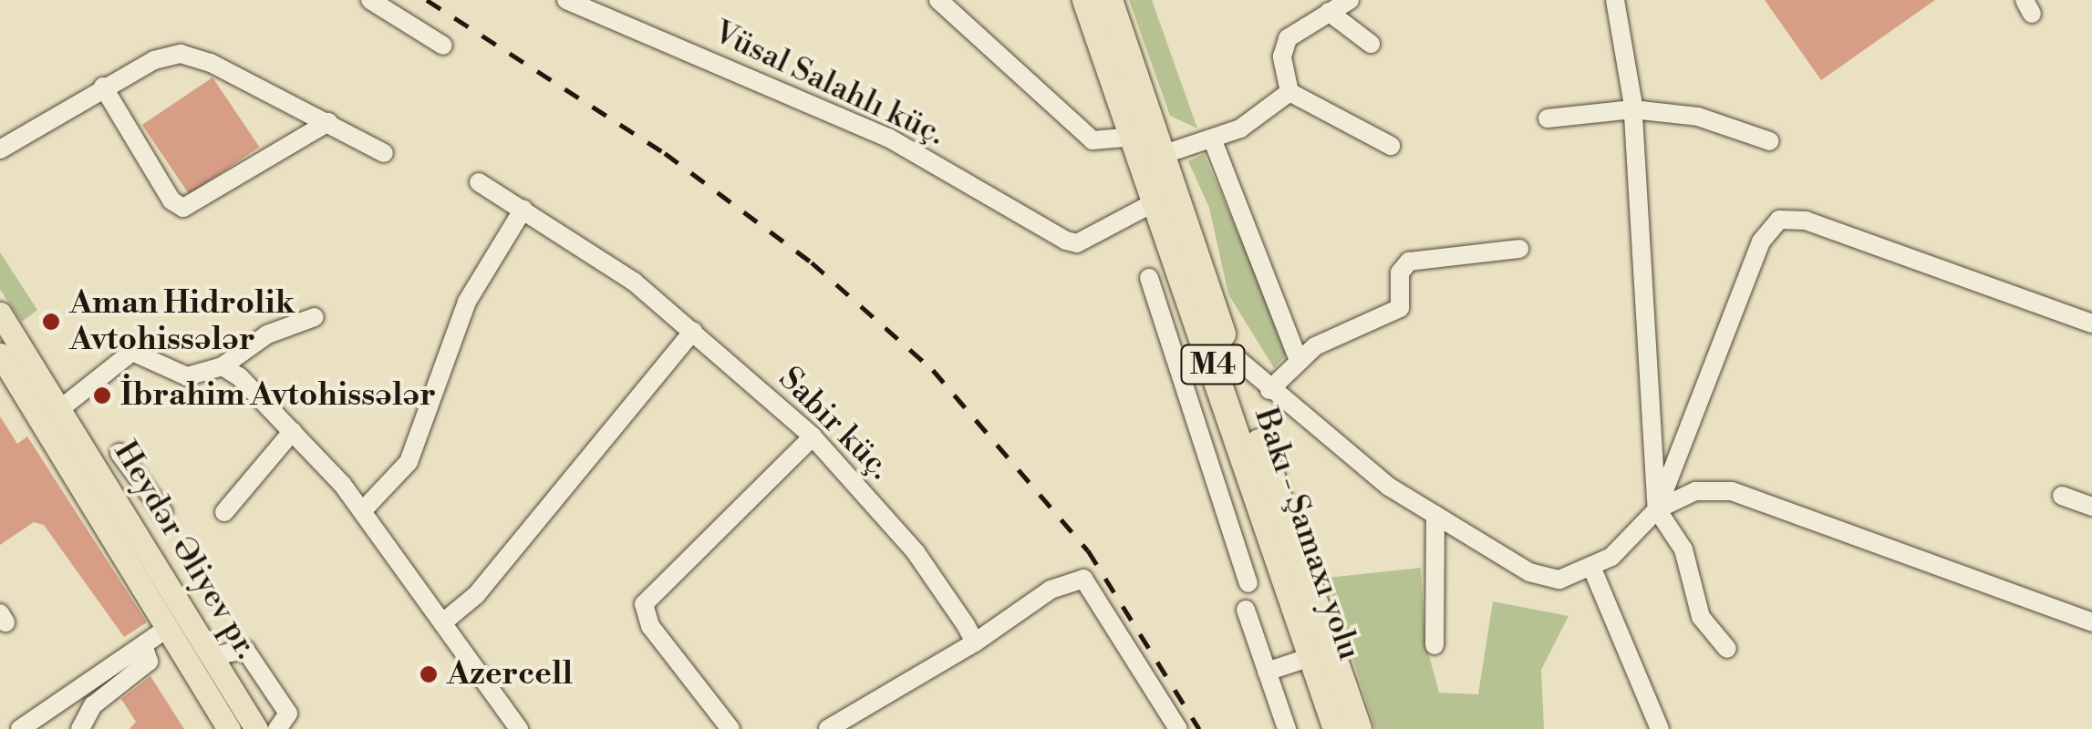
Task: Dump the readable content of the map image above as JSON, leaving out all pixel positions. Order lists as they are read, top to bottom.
{
  "streets": {
    "highway": ["M4", "Bakı - Şamaxı yolu"],
    "main road": ["Heydər Əliyev pr."],
    "street": ["Vüsal Salahlı küç.", "Sabir küç."]
  },
  "crossings": [
    ["Vüsal Salahlı küç.", "Bakı - Şamaxı yolu"]
  ],
  "places": ["Aman Hidrolik Avtohissələr", "İbrahim Avtohissələr", "Azercell"]
}
